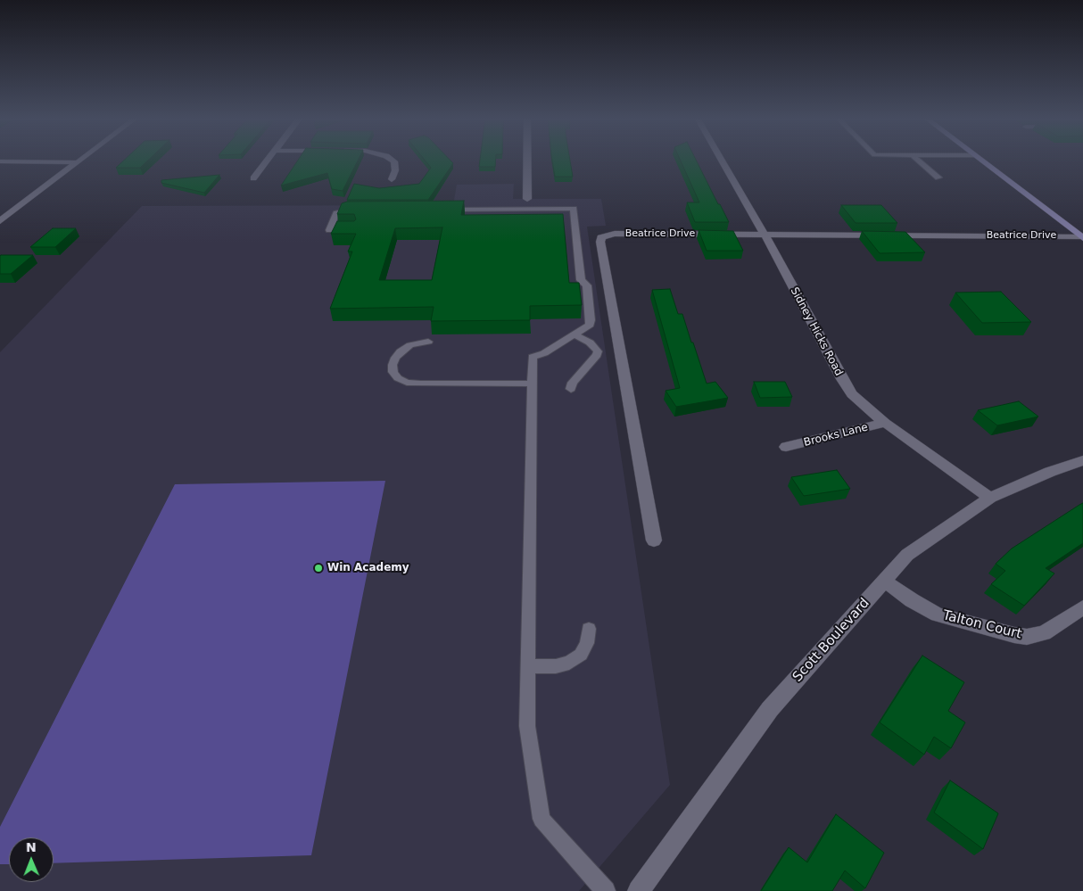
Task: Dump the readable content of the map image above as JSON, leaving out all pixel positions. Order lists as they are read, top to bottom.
{
  "streets": {
    "street": [
      "Beatrice Drive",
      "Sidney Hicks Road",
      "Brooks Lane",
      "Talton Court",
      "Scott Boulevard"
    ]
  },
  "crossings": [
    ["Beatrice Drive", "Sidney Hicks Road"],
    ["Sidney Hicks Road", "Brooks Lane"],
    ["Sidney Hicks Road", "Scott Boulevard"],
    ["Talton Court", "Scott Boulevard"]
  ],
  "places": ["Win Academy"],
  "north": "top"
}
